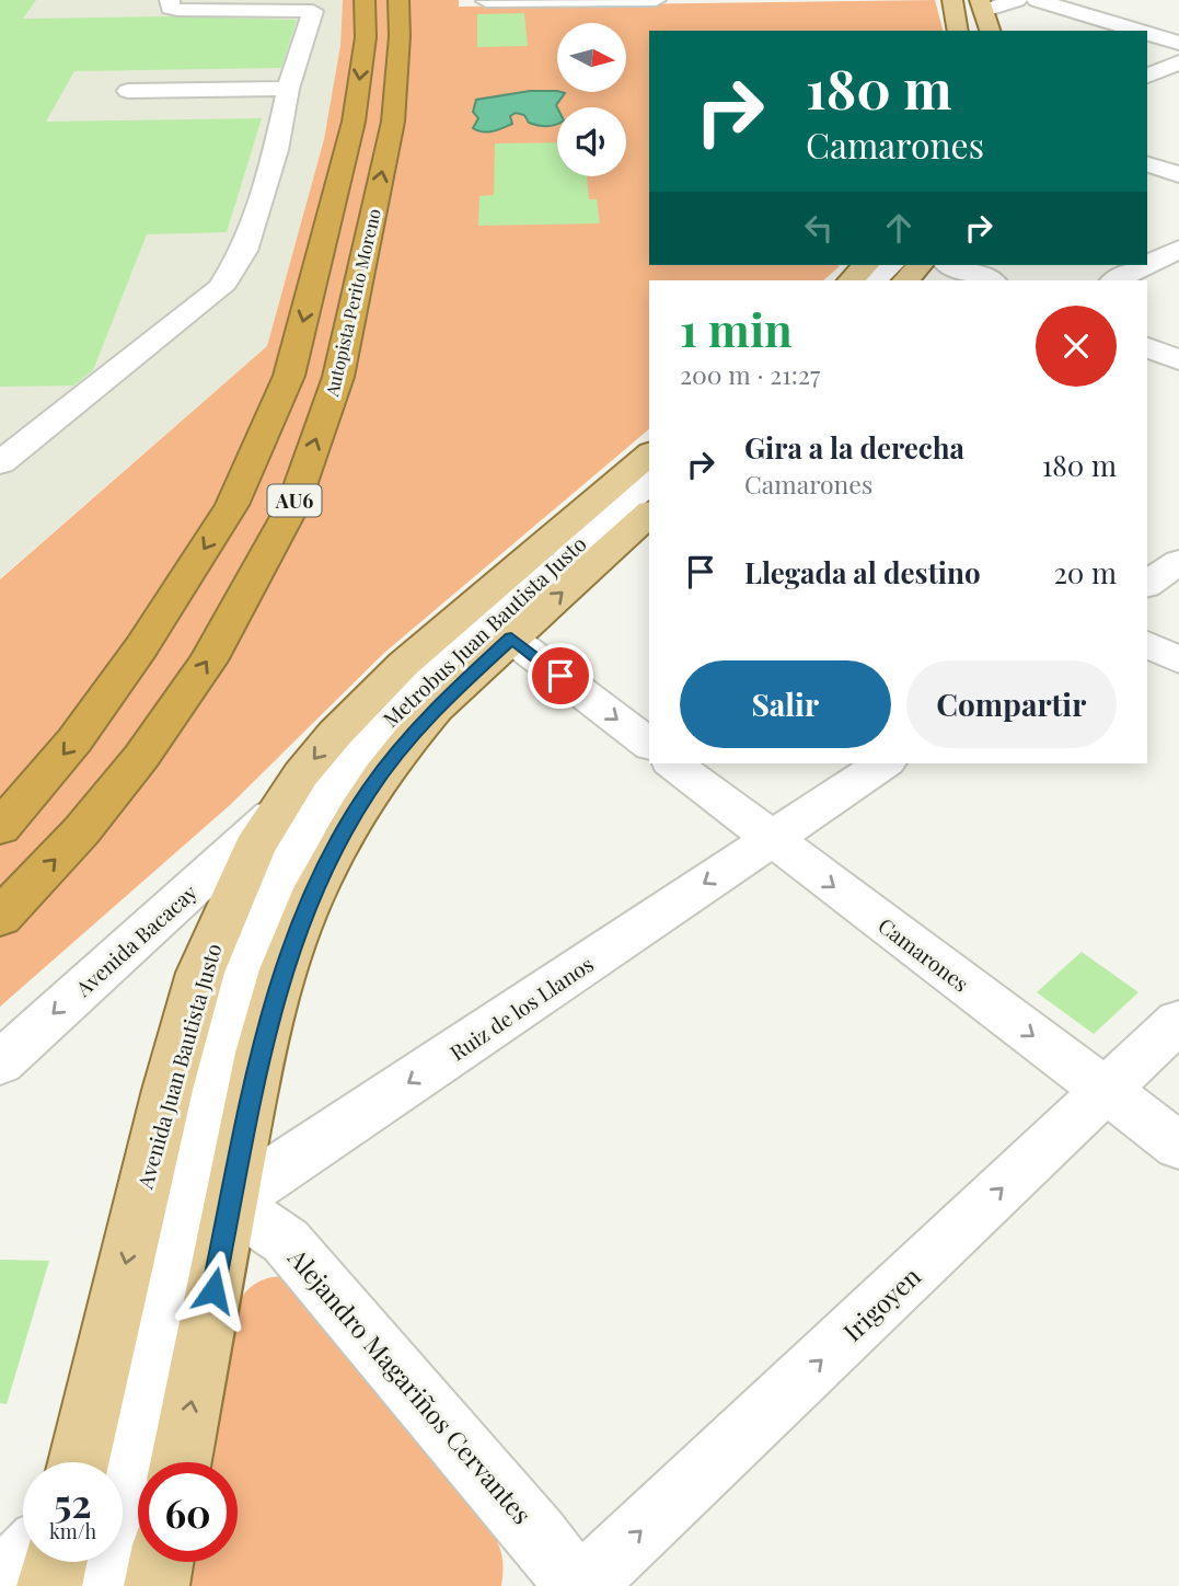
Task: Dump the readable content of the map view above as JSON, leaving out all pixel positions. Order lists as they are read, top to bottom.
{
  "streets": {
    "highway": ["Autopista Perito Moreno", "AU6"],
    "main road": ["Avenida Juan Bautista Justo"],
    "street": [
      "Metrobus Juan Bautista Justo",
      "Avenida Bacacay",
      "Camarones",
      "Ruiz de los Llanos",
      "Irigoyen",
      "Alejandro Magariños Cervantes"
    ]
  },
  "crossings": [
    ["Metrobus Juan Bautista Justo", "Ruiz de los Llanos"],
    ["Metrobus Juan Bautista Justo", "Avenida Juan Bautista Justo"],
    ["Metrobus Juan Bautista Justo", "Alejandro Magariños Cervantes"],
    ["Avenida Bacacay", "Avenida Juan Bautista Justo"],
    ["Camarones", "Ruiz de los Llanos"],
    ["Camarones", "Irigoyen"],
    ["Ruiz de los Llanos", "Avenida Juan Bautista Justo"],
    ["Ruiz de los Llanos", "Alejandro Magariños Cervantes"],
    ["Avenida Juan Bautista Justo", "Alejandro Magariños Cervantes"]
  ],
  "one_way": [
    "Avenida Bacacay",
    "Camarones",
    "Ruiz de los Llanos",
    "Irigoyen"
  ],
  "north": "right",
  "page": {
    "turn": ["180 m", "Camarones"],
    "heading": ["1 min", "200 m · 21:27"],
    "list": [
      {
        "name": "Gira a la derecha",
        "note": "Camarones",
        "value": "180 m"
      },
      {
        "name": "Llegada al destino",
        "value": "20 m"
      }
    ],
    "buttons": ["Salir", "Compartir"],
    "speed": "52 km/h",
    "limit": "60"
  }
}
